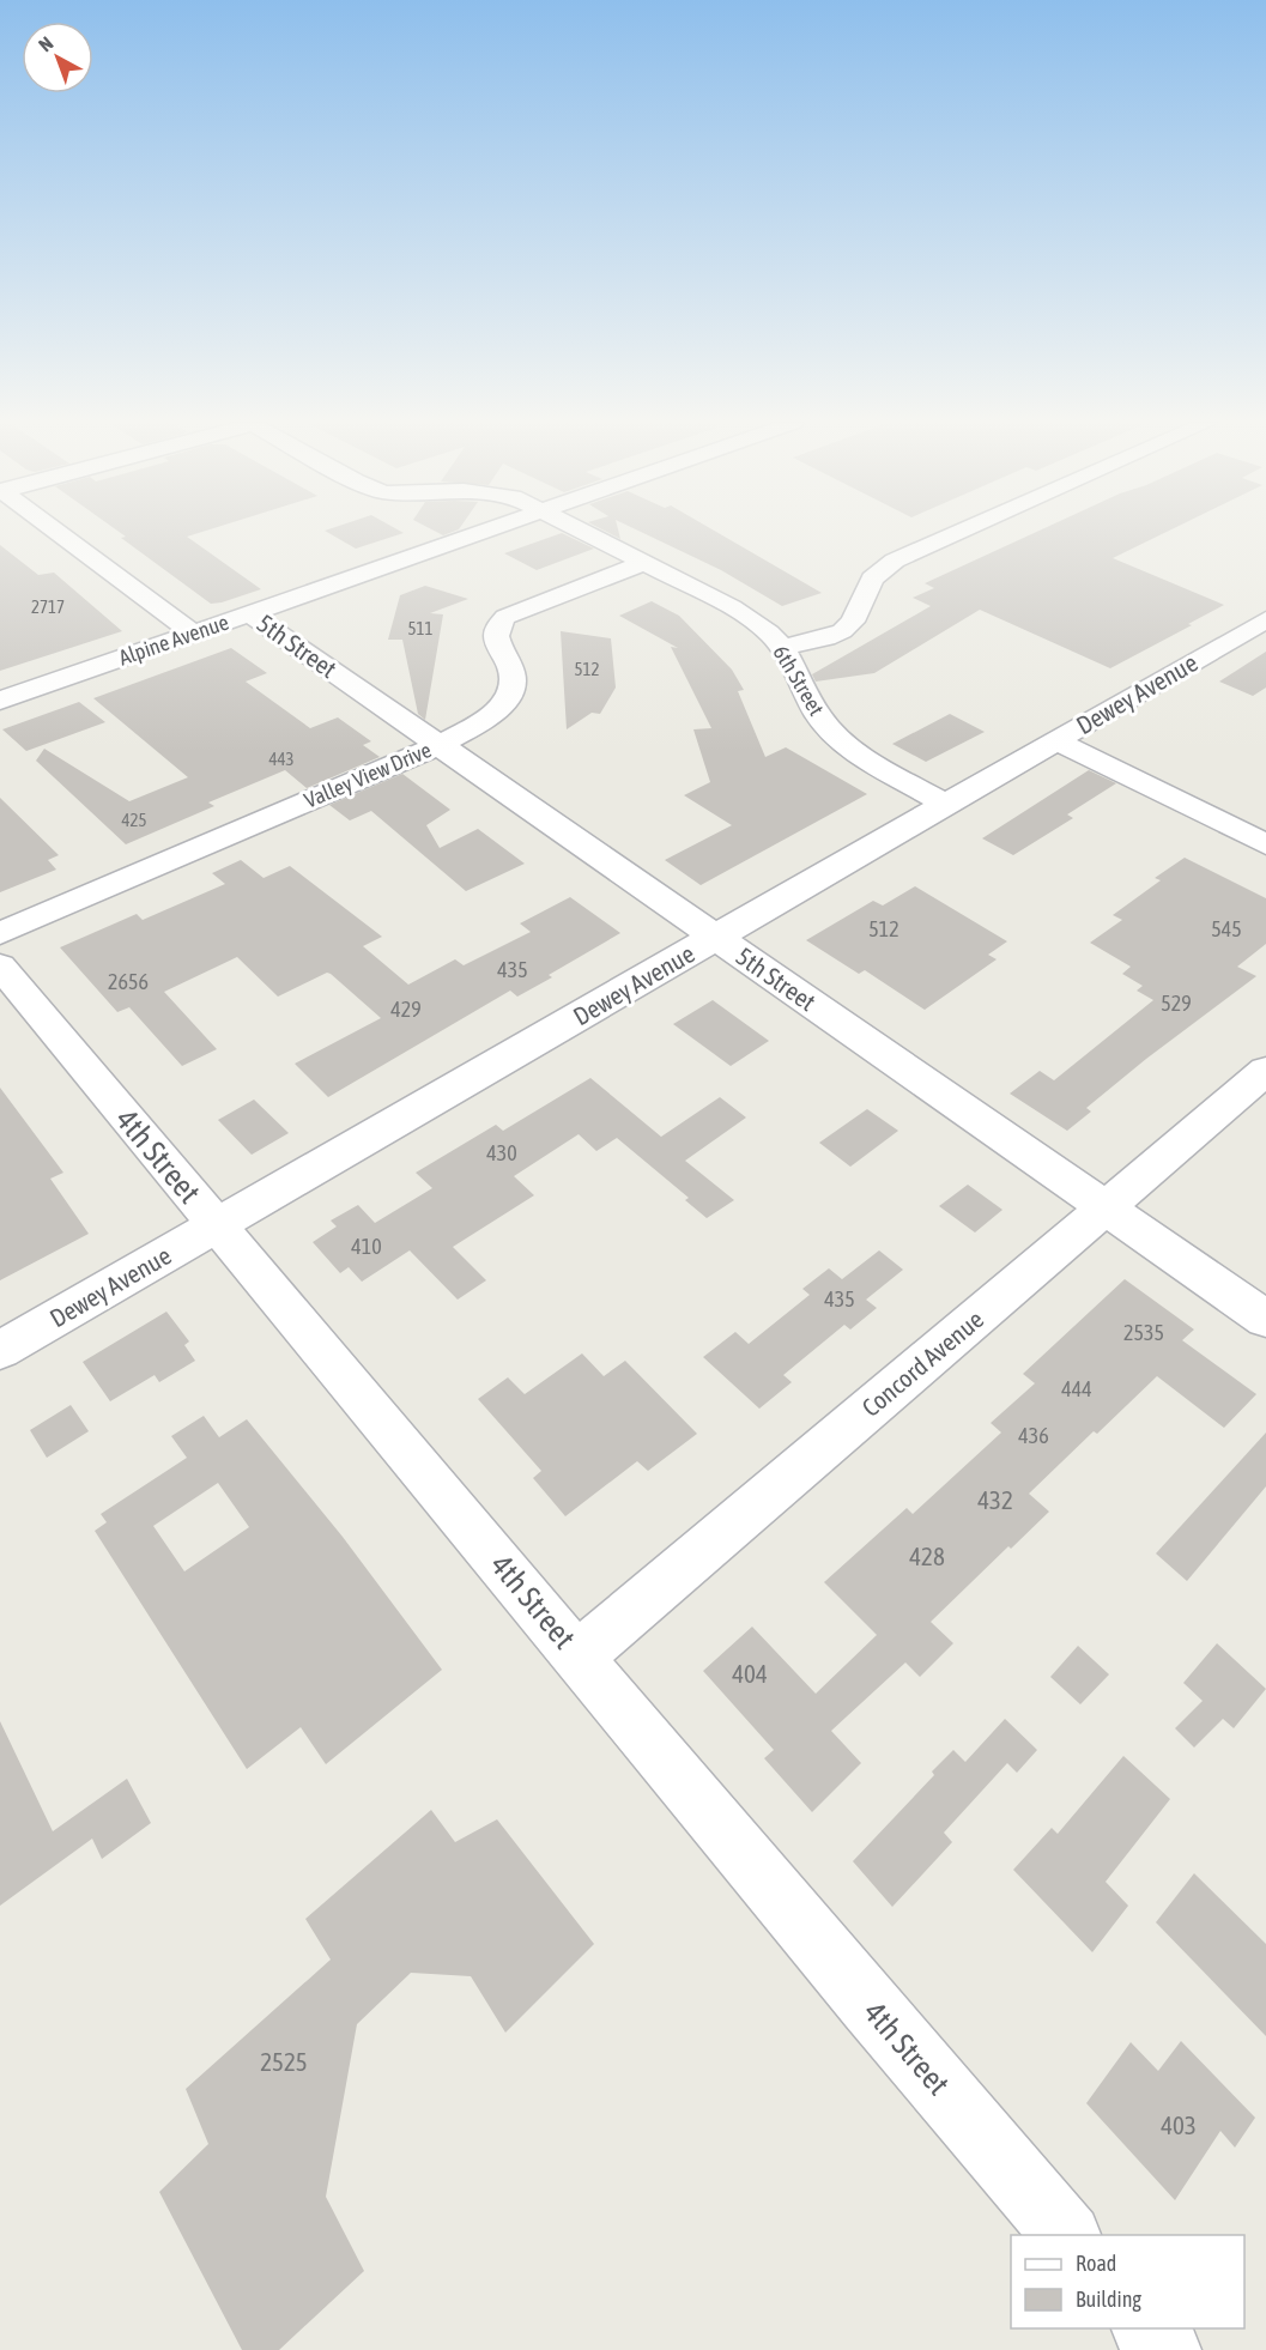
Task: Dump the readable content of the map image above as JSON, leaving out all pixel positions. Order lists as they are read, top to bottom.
{
  "streets": {
    "street": [
      "Alpine Avenue",
      "5th Street",
      "6th Street",
      "Dewey Avenue",
      "Valley View Drive",
      "4th Street",
      "Concord Avenue"
    ]
  },
  "crossings": [
    ["Alpine Avenue", "5th Street"],
    ["5th Street", "Dewey Avenue"],
    ["5th Street", "Valley View Drive"],
    ["5th Street", "Concord Avenue"],
    ["6th Street", "Dewey Avenue"],
    ["6th Street", "Valley View Drive"],
    ["Dewey Avenue", "4th Street"],
    ["4th Street", "Concord Avenue"]
  ],
  "house_numbers": [
    "2717",
    "511",
    "512",
    "443",
    "425",
    "512",
    "545",
    "435",
    "2656",
    "529",
    "429",
    "430",
    "410",
    "435",
    "2535",
    "444",
    "436",
    "432",
    "428",
    "404",
    "2525",
    "403"
  ],
  "legend": ["Road", "Building"],
  "north": "top left"
}
